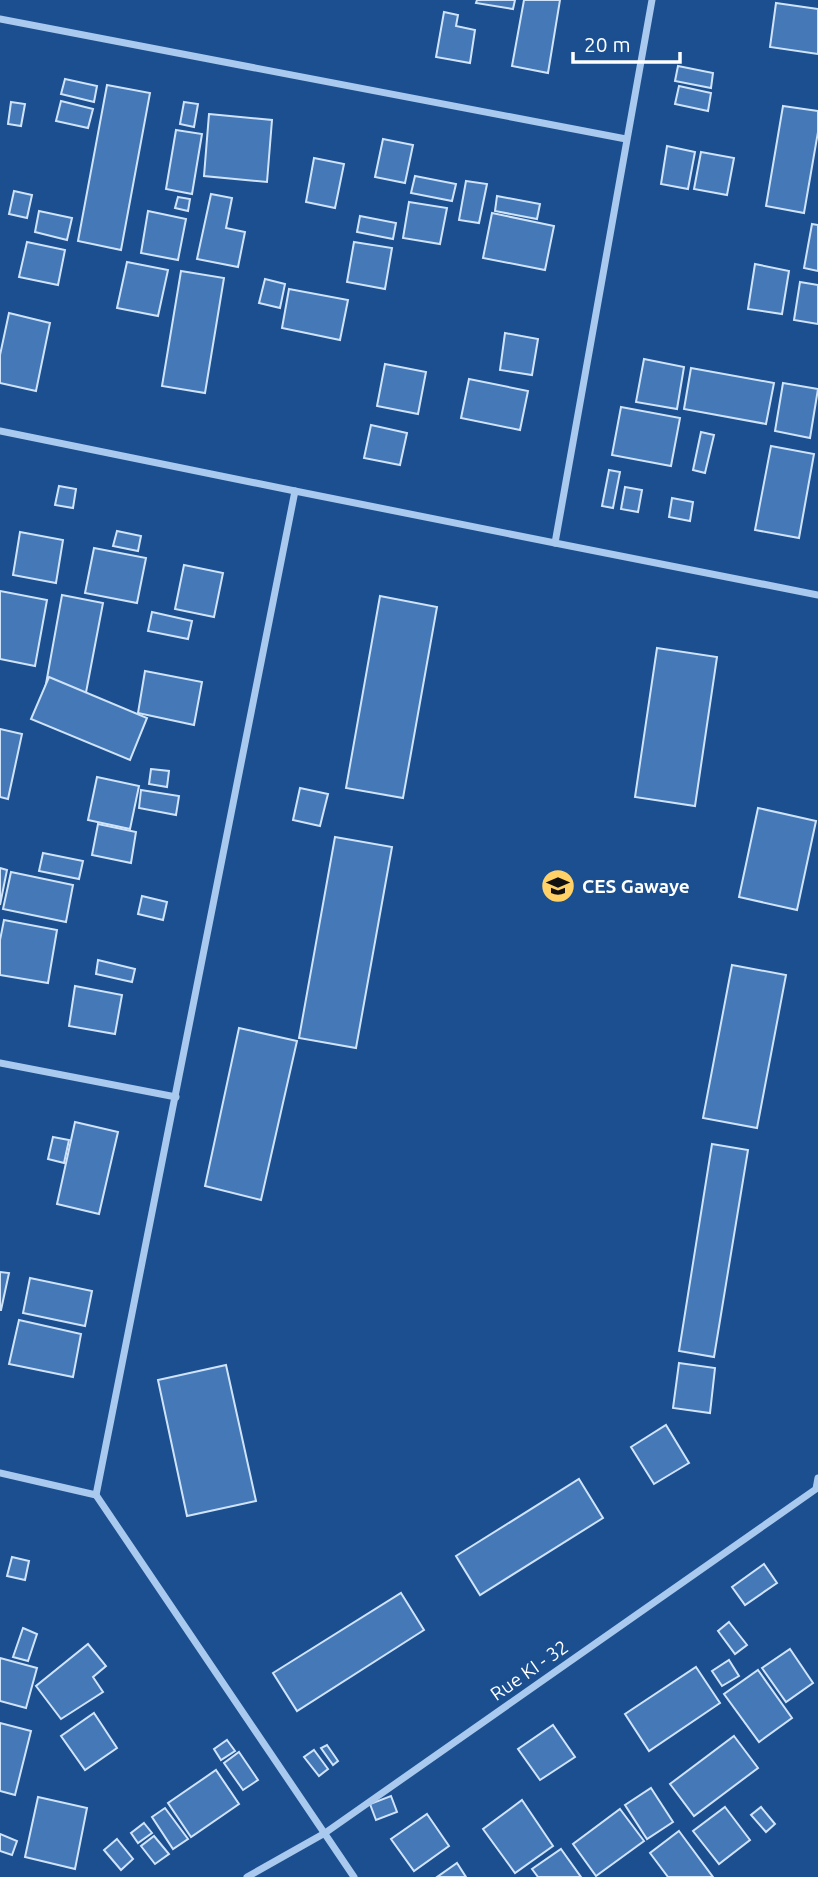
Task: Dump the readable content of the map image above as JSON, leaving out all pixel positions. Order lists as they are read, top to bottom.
{
  "streets": {
    "street": ["Rue KI - 32"]
  },
  "places": {
    "school or university": ["CES Gawaye"]
  },
  "scale_bar": "20 m"
}
